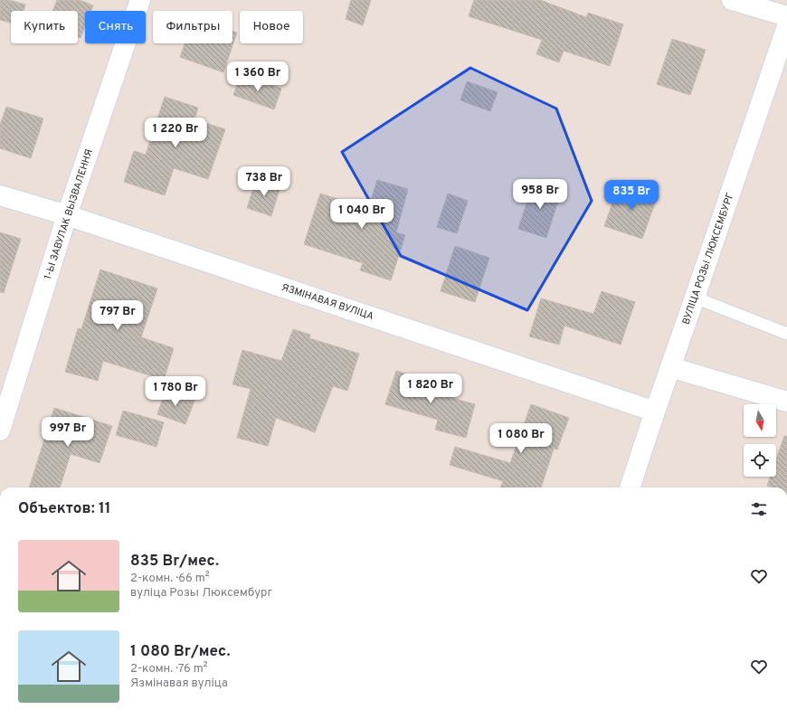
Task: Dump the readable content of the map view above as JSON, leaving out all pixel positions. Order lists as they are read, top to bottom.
{
  "streets": {
    "street": ["1-Ы ЗАВУЛАК ВЫЗВАЛЕННЯ", "ВУЛІЦА РОЗЫ ЛЮКСЕМБУРГ", "ЯЗМІНАВАЯ ВУЛІЦА"]
  },
  "crossings": [
    ["1-Ы ЗАВУЛАК ВЫЗВАЛЕННЯ", "ЯЗМІНАВАЯ ВУЛІЦА"],
    ["ВУЛІЦА РОЗЫ ЛЮКСЕМБУРГ", "ЯЗМІНАВАЯ ВУЛІЦА"]
  ],
  "north": "bottom",
  "page": {
    "chip": [
      "Купить",
      "Снять",
      "Фильтры",
      "Новое"
    ],
    "price": [
      "1 360 Br",
      "1 220 Br",
      "738 Br",
      "958 Br",
      "835 Br",
      "1 040 Br",
      "797 Br",
      "1 820 Br",
      "1 780 Br",
      "997 Br",
      "1 080 Br"
    ],
    "heading": "Объектов: 11",
    "list": [
      {
        "name": "835 Br/мес.",
        "note": "2-комн. · 66 m² · вуліца Розы Люксембург"
      },
      {
        "name": "1 080 Br/мес.",
        "note": "2-комн. · 76 m² · Язмінавая вуліца"
      }
    ]
  }
}
